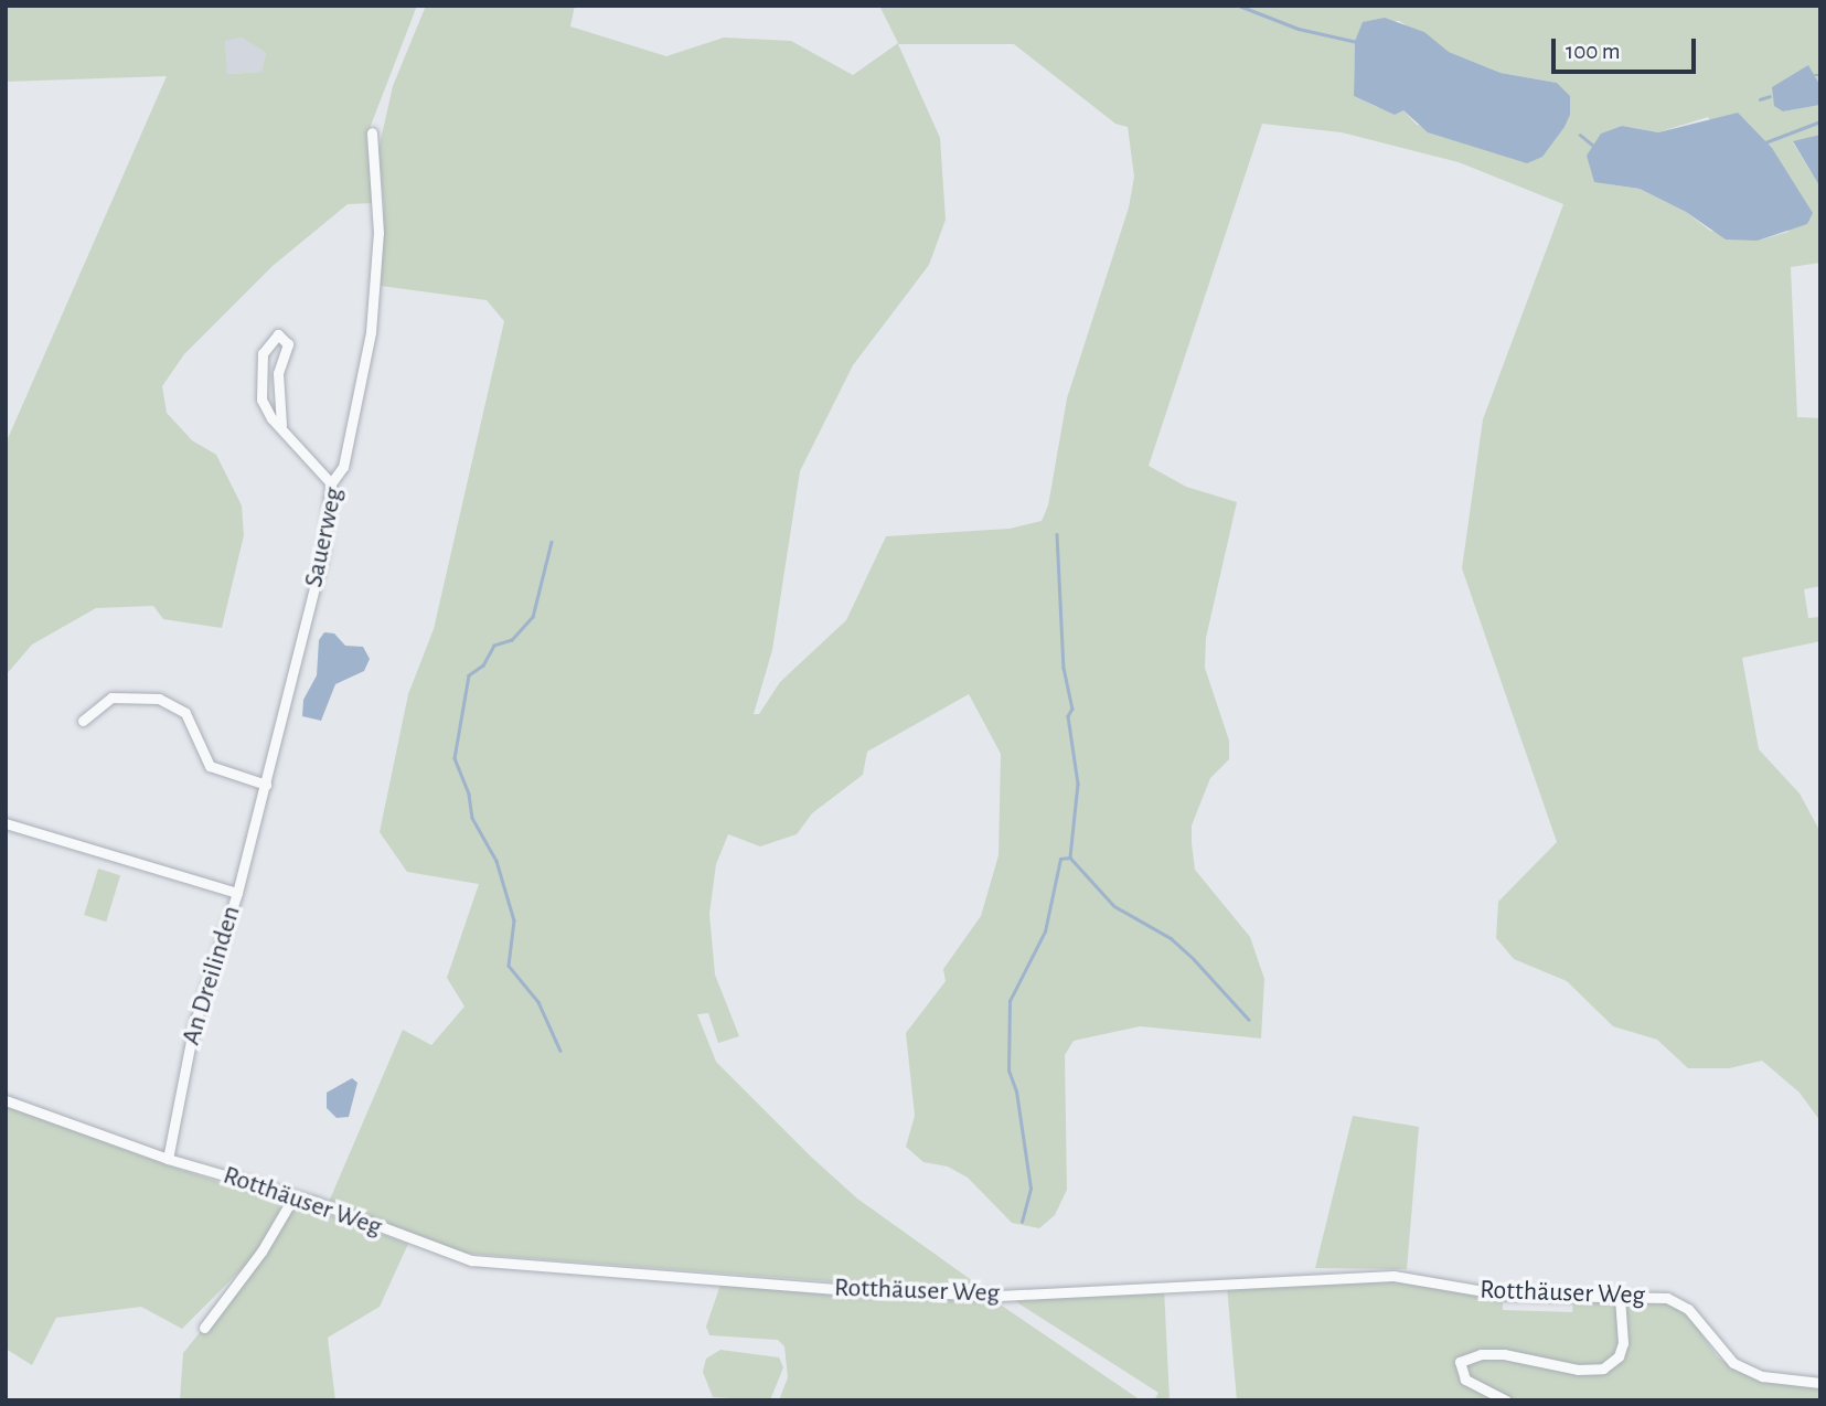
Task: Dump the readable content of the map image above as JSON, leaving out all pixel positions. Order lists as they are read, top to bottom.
{
  "streets": {
    "street": ["Sauerweg", "An Dreilinden", "Rotthäuser Weg"]
  },
  "crossings": [
    ["Sauerweg", "An Dreilinden"],
    ["An Dreilinden", "Rotthäuser Weg"]
  ],
  "scale_bar": "100 m"
}
